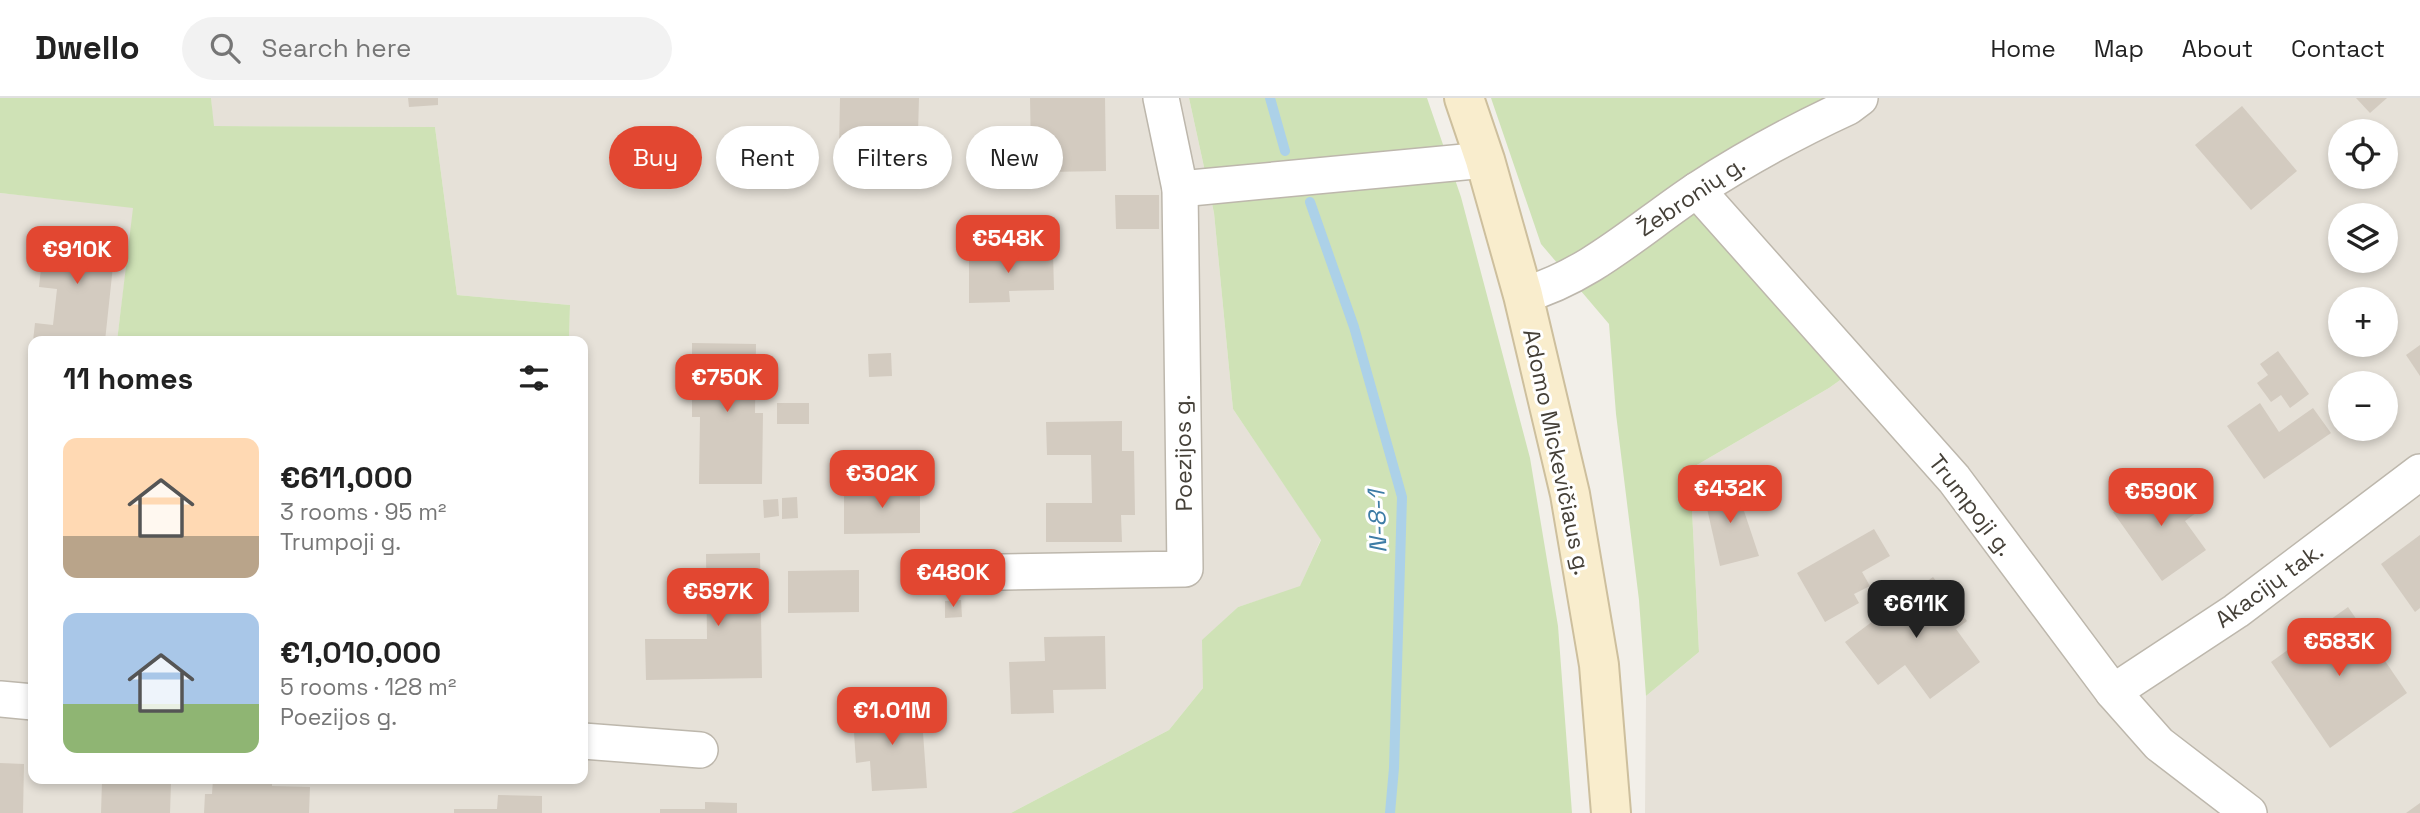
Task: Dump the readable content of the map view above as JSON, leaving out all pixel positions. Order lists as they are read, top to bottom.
{
  "streets": {
    "main road": ["Adomo Mickevičiaus g."],
    "street": [
      "Žebronių g.",
      "Poezijos g.",
      "Trumpoji g.",
      "Akacijų tak."
    ]
  },
  "crossings": [
    ["Žebronių g.", "Adomo Mickevičiaus g."],
    ["Žebronių g.", "Trumpoji g."],
    ["Trumpoji g.", "Akacijų tak."]
  ],
  "water": ["N-8-1"],
  "page": {
    "header": "Dwello",
    "search": "Search here",
    "nav": [
      "Home",
      "Map",
      "About",
      "Contact"
    ],
    "map_buttons": ["+", "−"],
    "chip": [
      "Buy",
      "Rent",
      "Filters",
      "New"
    ],
    "price": [
      "€548K",
      "€910K",
      "€750K",
      "€302K",
      "€432K",
      "€590K",
      "€480K",
      "€597K",
      "€611K",
      "€583K",
      "€1.01M"
    ],
    "heading": "11 homes",
    "list": [
      {
        "name": "€611,000",
        "note": "3 rooms · 95 m² · Trumpoji g."
      },
      {
        "name": "€1,010,000",
        "note": "5 rooms · 128 m² · Poezijos g."
      }
    ]
  }
}
